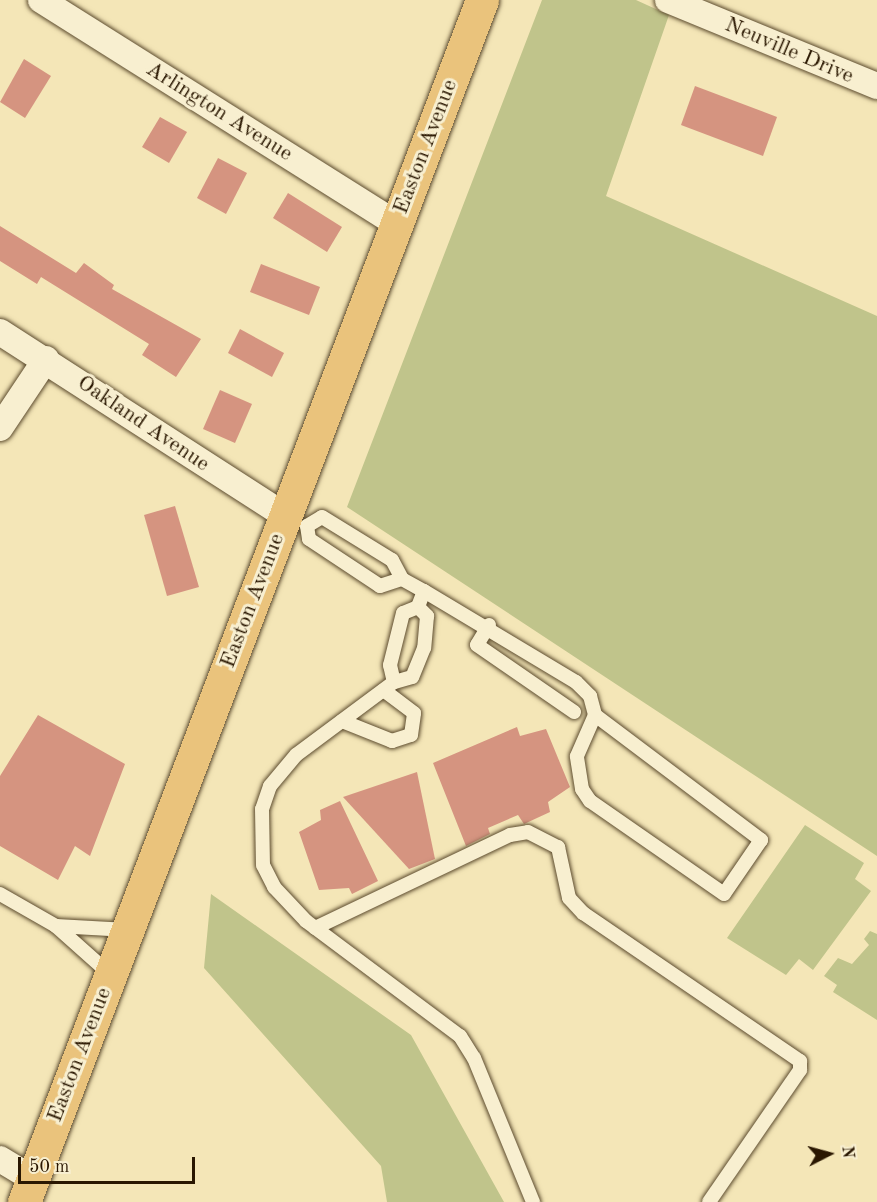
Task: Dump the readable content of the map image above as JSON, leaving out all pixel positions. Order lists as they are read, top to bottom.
{
  "streets": {
    "main road": ["Easton Avenue"],
    "street": ["Neuville Drive", "Arlington Avenue", "Oakland Avenue"]
  },
  "crossings": [
    ["Arlington Avenue", "Easton Avenue"],
    ["Easton Avenue", "Oakland Avenue"]
  ],
  "scale_bar": "50 m",
  "north": "right"
}
